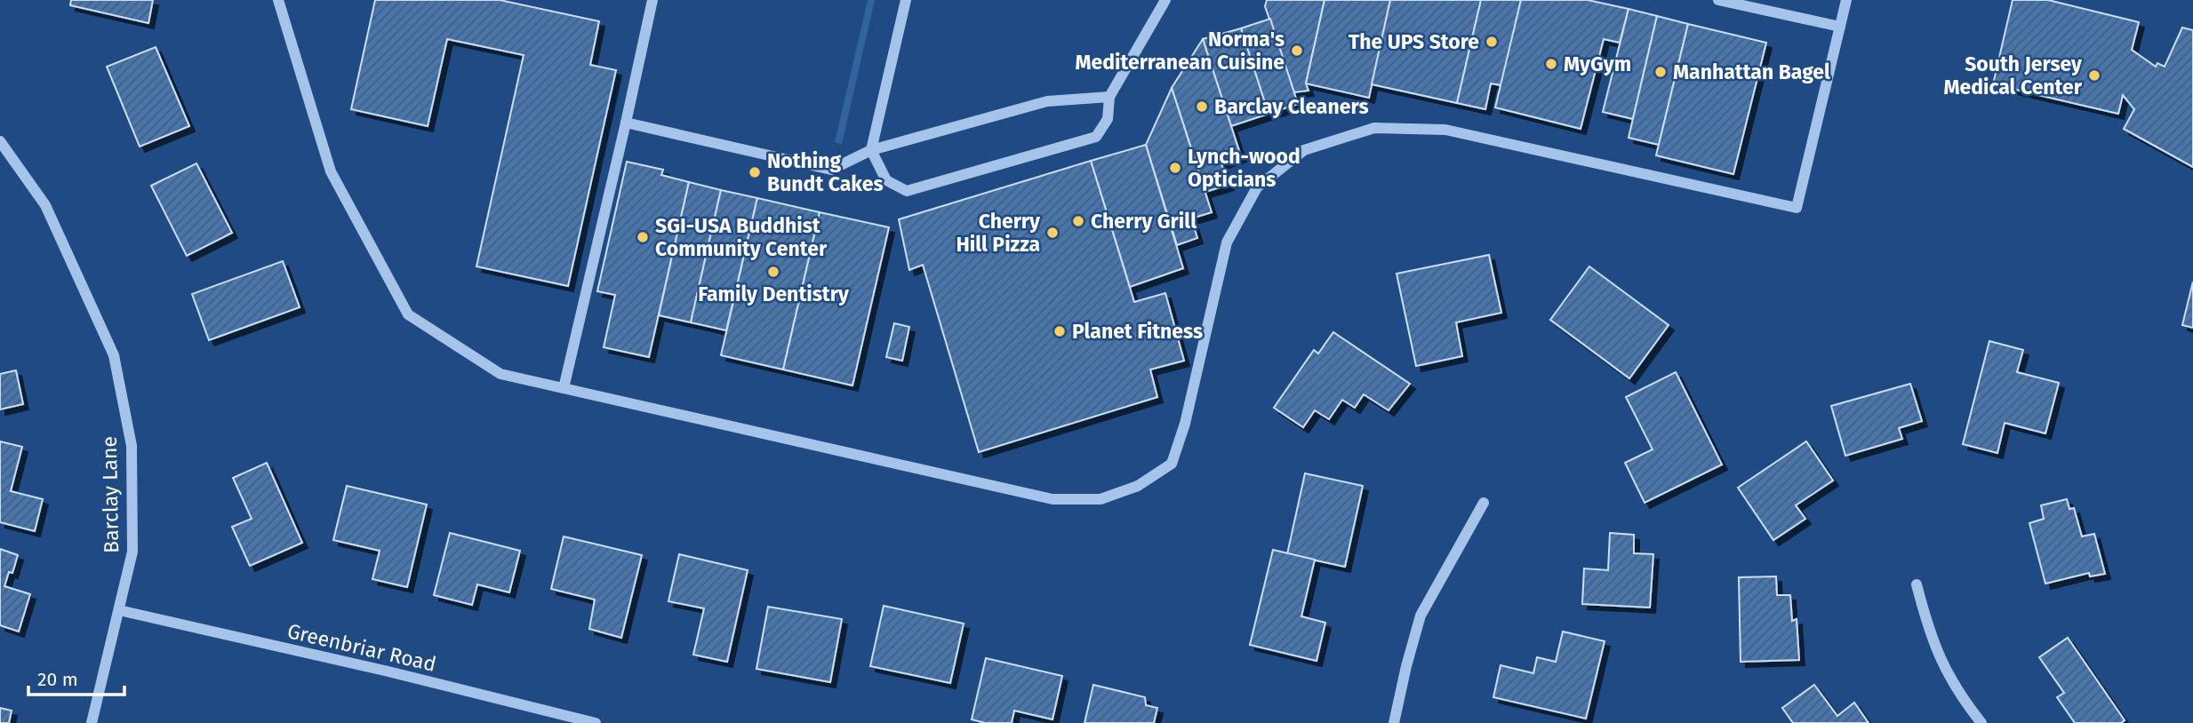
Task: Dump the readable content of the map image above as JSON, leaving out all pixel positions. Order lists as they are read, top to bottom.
{
  "streets": {
    "street": ["Barclay Lane", "Greenbriar Road"]
  },
  "crossings": [
    ["Barclay Lane", "Greenbriar Road"]
  ],
  "places": [
    "The UPS Store",
    "Norma's Mediterranean Cuisine",
    "MyGym",
    "Manhattan Bagel",
    "South Jersey Medical Center",
    "Barclay Cleaners",
    "Lynch-wood Opticians",
    "Nothing Bundt Cakes",
    "Cherry Grill",
    "Cherry Hill Pizza",
    "SGI-USA Buddhist Community Center",
    "Family Dentistry",
    "Planet Fitness"
  ],
  "scale_bar": "20 m"
}
